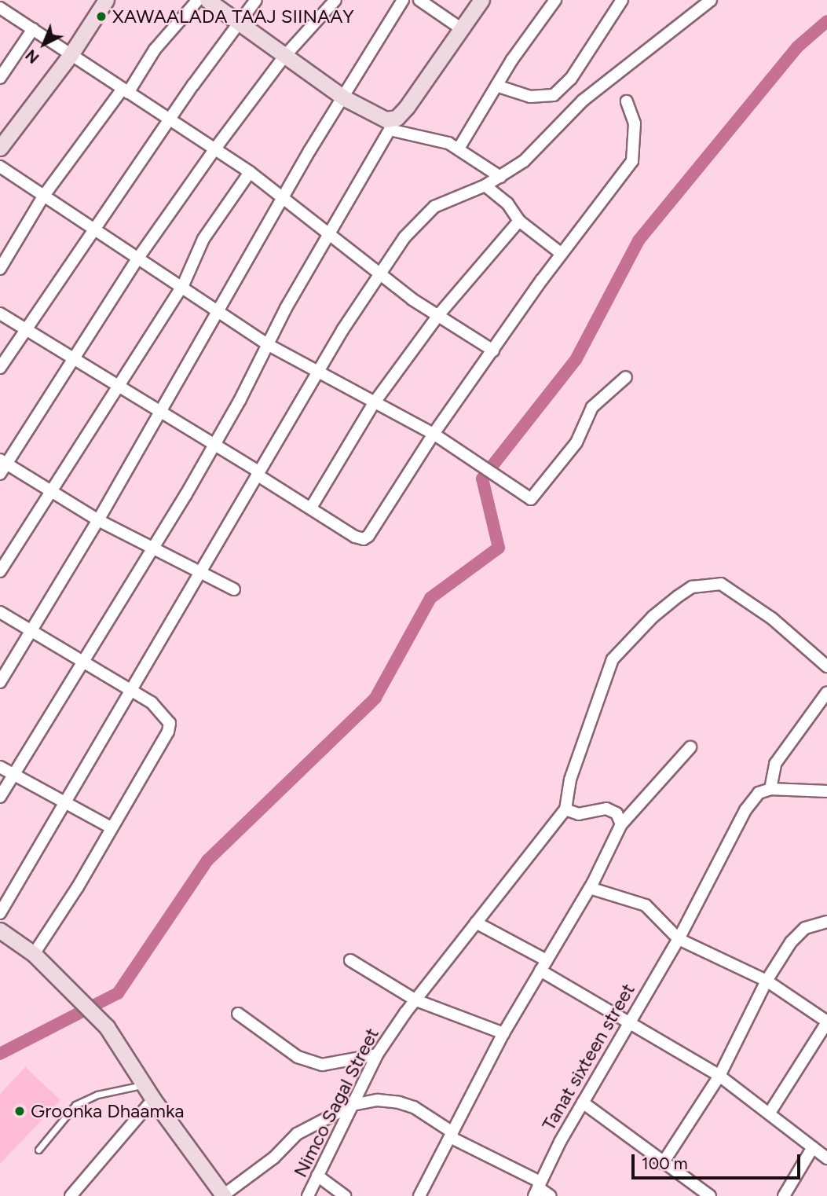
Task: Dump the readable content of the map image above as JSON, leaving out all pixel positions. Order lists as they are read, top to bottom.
{
  "streets": {
    "street": ["Tanat sixteen street", "Nimco Sagal Street"]
  },
  "places": ["XAWAALADA TAAJ SIINAAY", "Groonka Dhaamka"],
  "scale_bar": "100 m",
  "north": "bottom left"
}
